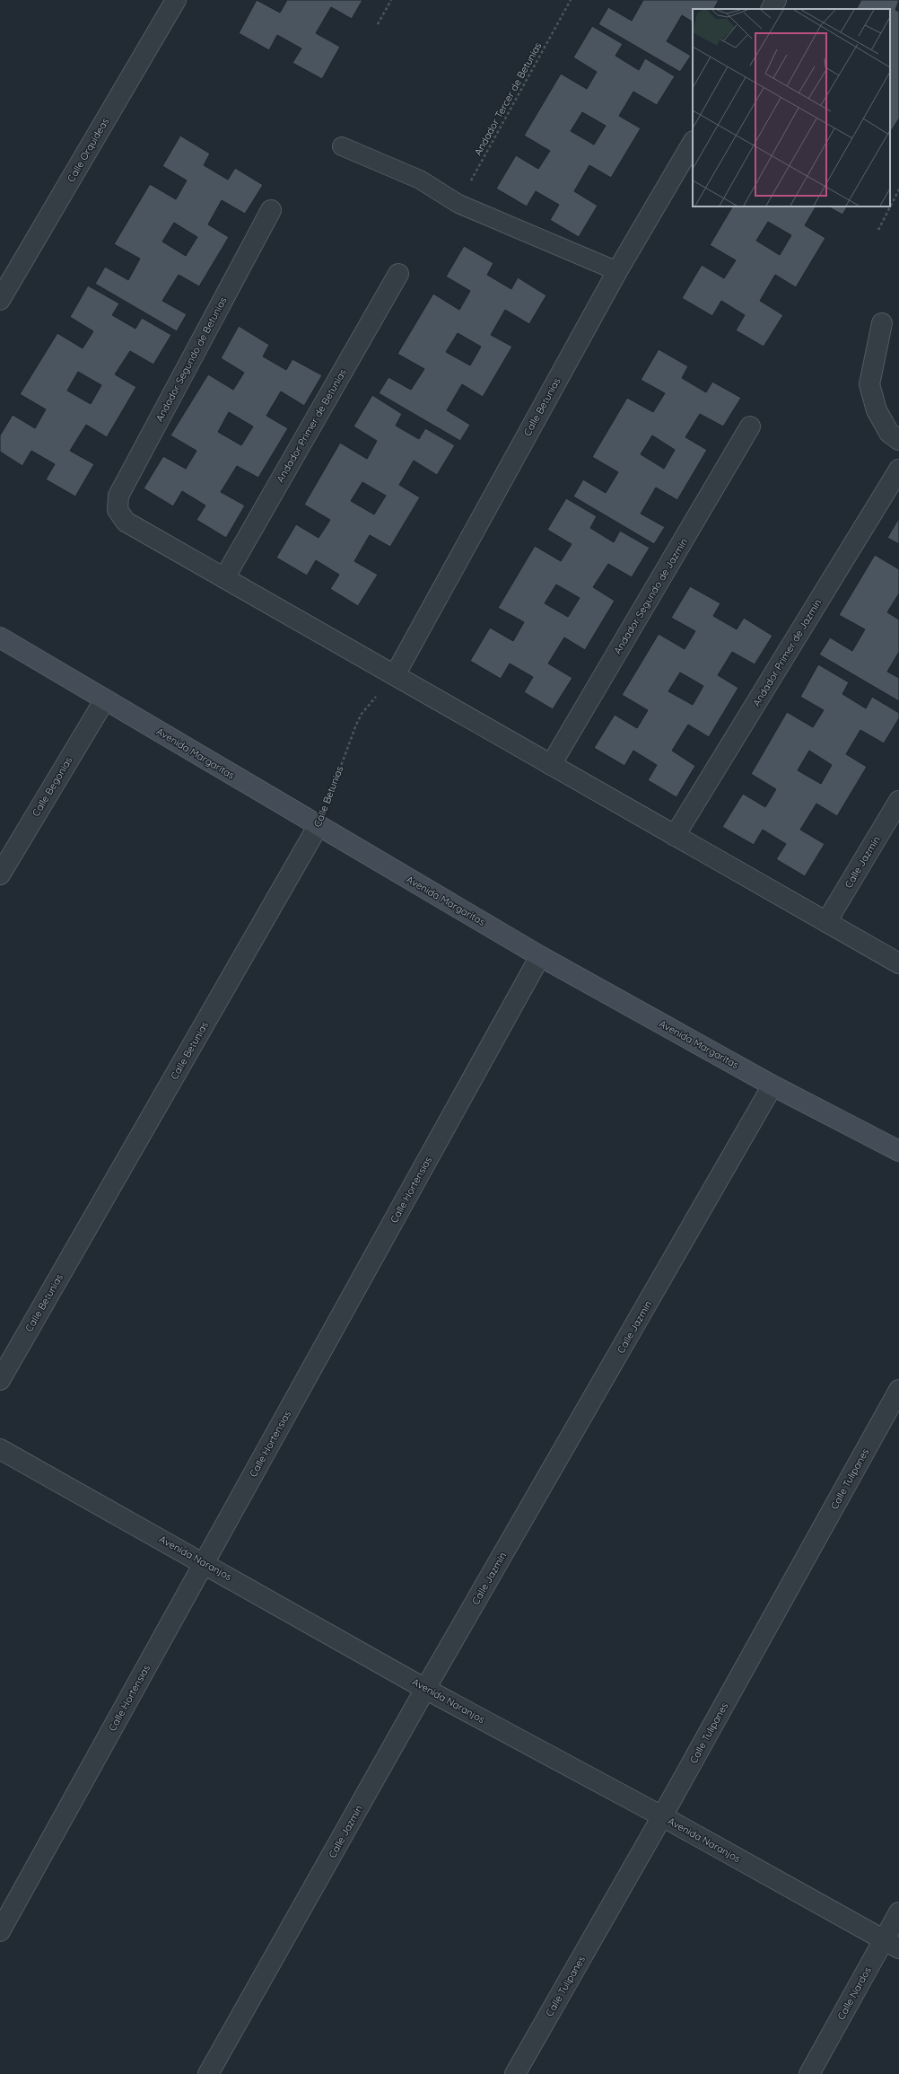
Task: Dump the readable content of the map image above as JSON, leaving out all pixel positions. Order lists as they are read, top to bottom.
{
  "streets": {
    "street": [
      "Calle Orquídeas",
      "Andador Segundo de Betunias",
      "Calle Betunias",
      "Andador Primer de Betunias",
      "Andador Segundo de Jazmín",
      "Andador Primer de Jazmín",
      "Avenida Margaritas",
      "Calle Begonias",
      "Calle Jazmín",
      "Calle Hortensias",
      "Calle Tulipanes",
      "Avenida Naranjos",
      "Calle Nardos"
    ],
    "path": ["Andador Tercer de Betunias"]
  },
  "crossings": [
    ["Andador Segundo de Betunias", "Andador Primer de Betunias"],
    ["Calle Betunias", "Avenida Margaritas"],
    ["Avenida Margaritas", "Calle Begonias"],
    ["Avenida Margaritas", "Calle Jazmín"],
    ["Avenida Margaritas", "Calle Hortensias"],
    ["Calle Jazmín", "Avenida Naranjos"],
    ["Calle Hortensias", "Avenida Naranjos"],
    ["Calle Tulipanes", "Avenida Naranjos"],
    ["Avenida Naranjos", "Calle Nardos"]
  ]
}
